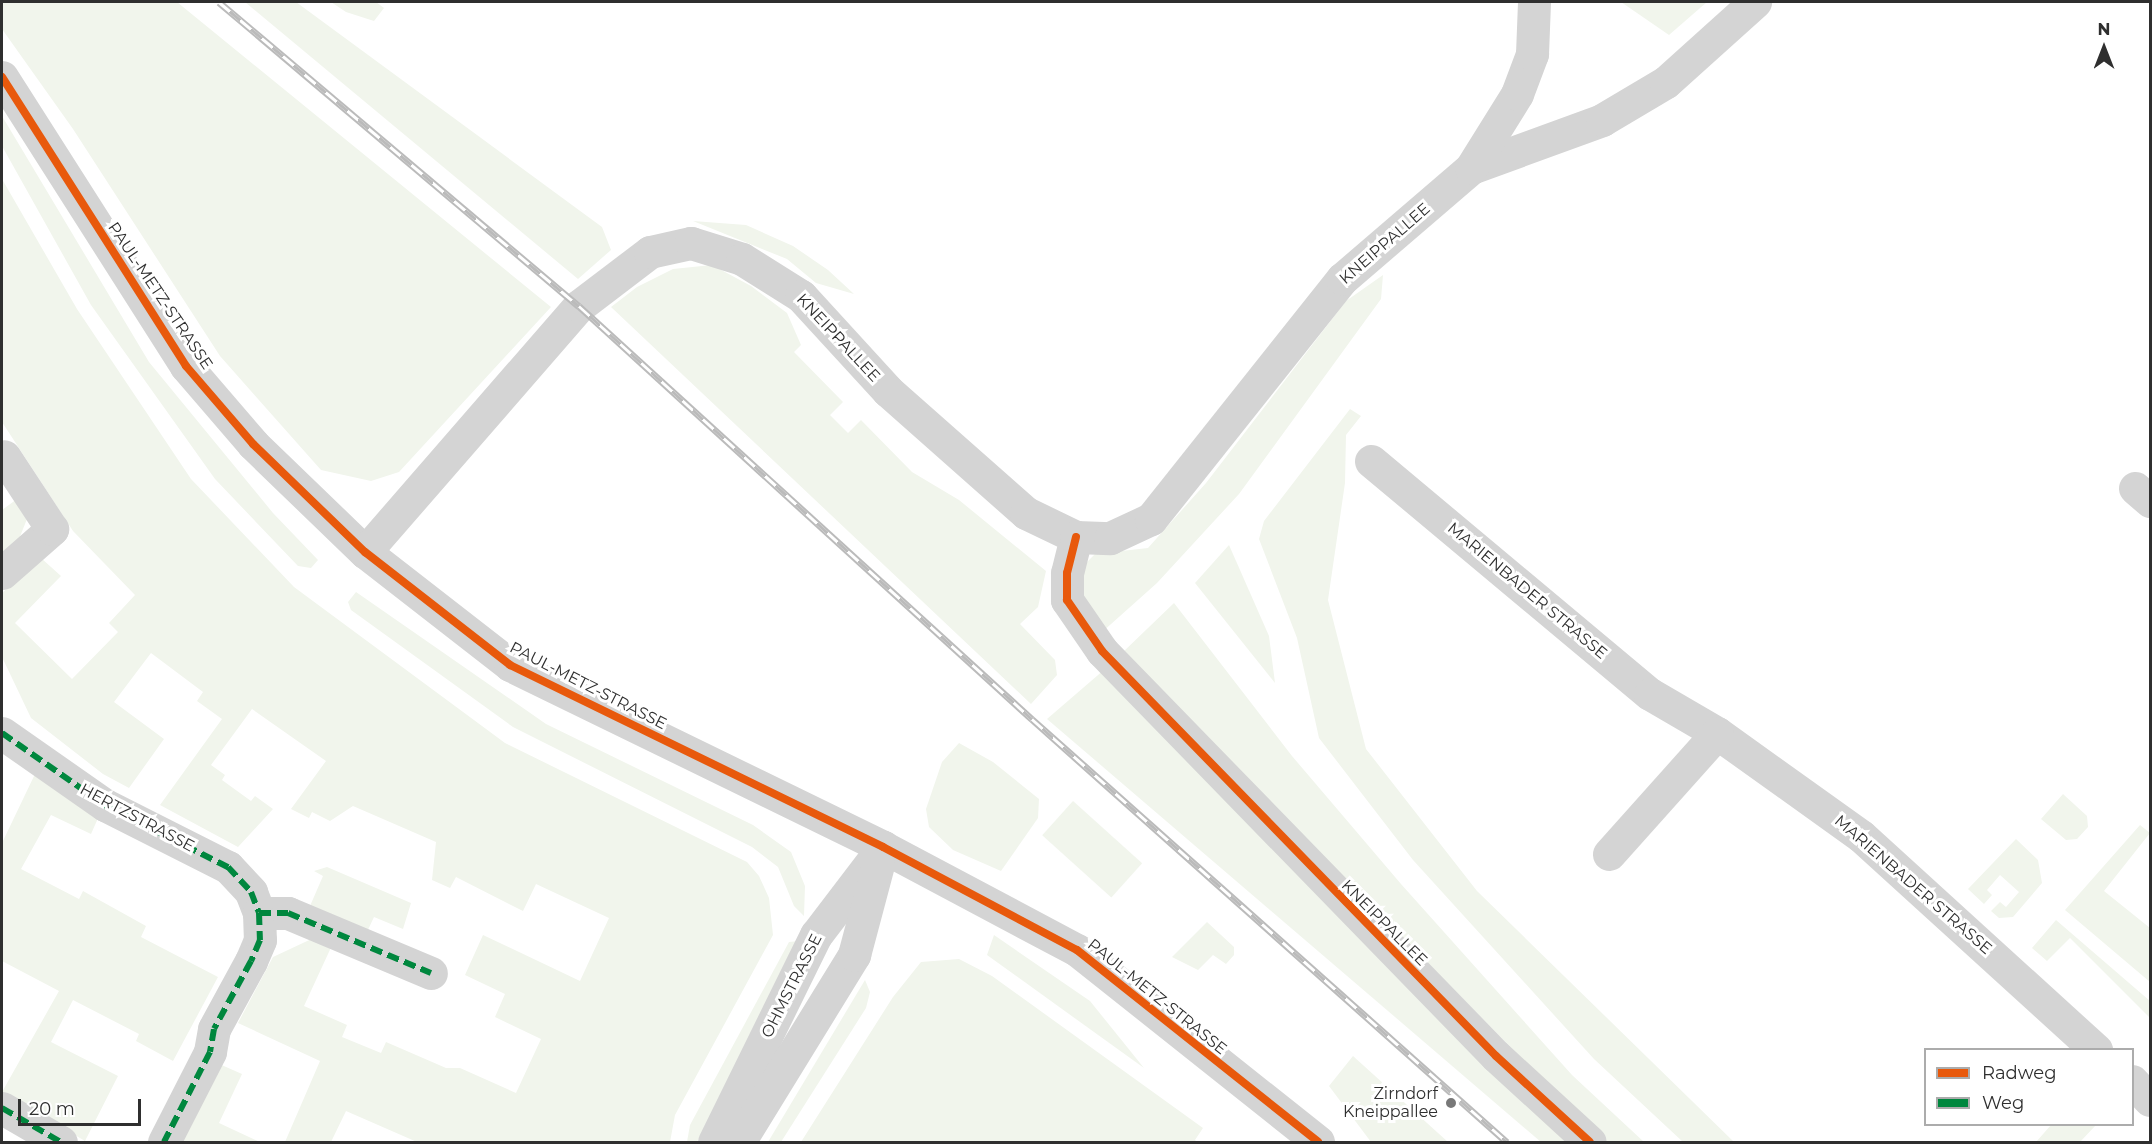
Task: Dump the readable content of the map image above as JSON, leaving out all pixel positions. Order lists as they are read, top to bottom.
{
  "streets": {
    "street": [
      "KNEIPPALLEE",
      "PAUL-METZ-STRASSE",
      "MARIENBADER STRASSE",
      "HERTZSTRASSE",
      "OHMSTRASSE"
    ]
  },
  "crossings": [
    ["KNEIPPALLEE", "PAUL-METZ-STRASSE"],
    ["PAUL-METZ-STRASSE", "OHMSTRASSE"]
  ],
  "places": ["Zirndorf Kneippallee"],
  "legend": ["Radweg", "Weg"],
  "scale_bar": "20 m",
  "north": "top"
}
